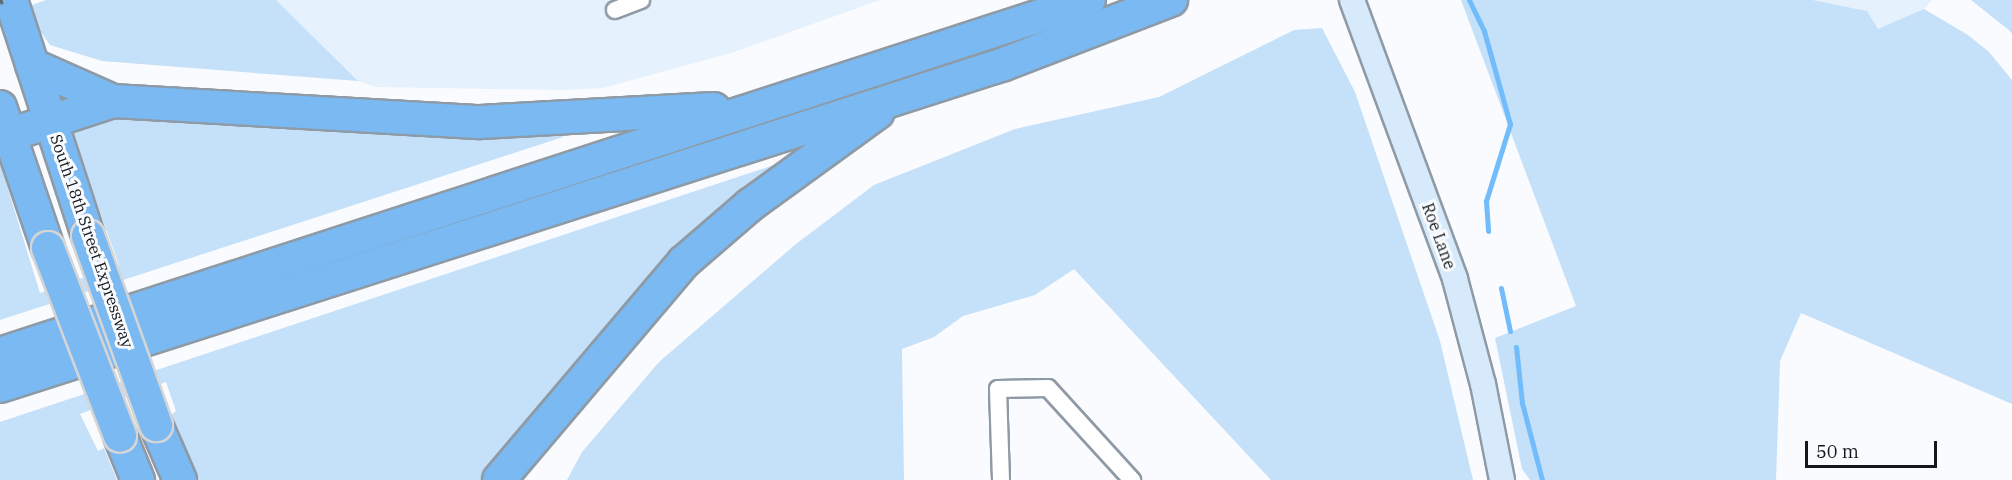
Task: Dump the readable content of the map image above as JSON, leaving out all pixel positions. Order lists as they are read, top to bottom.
{
  "streets": {
    "highway": ["South 18th Street Expressway"],
    "street": ["Roe Lane"]
  },
  "scale_bar": "50 m"
}
